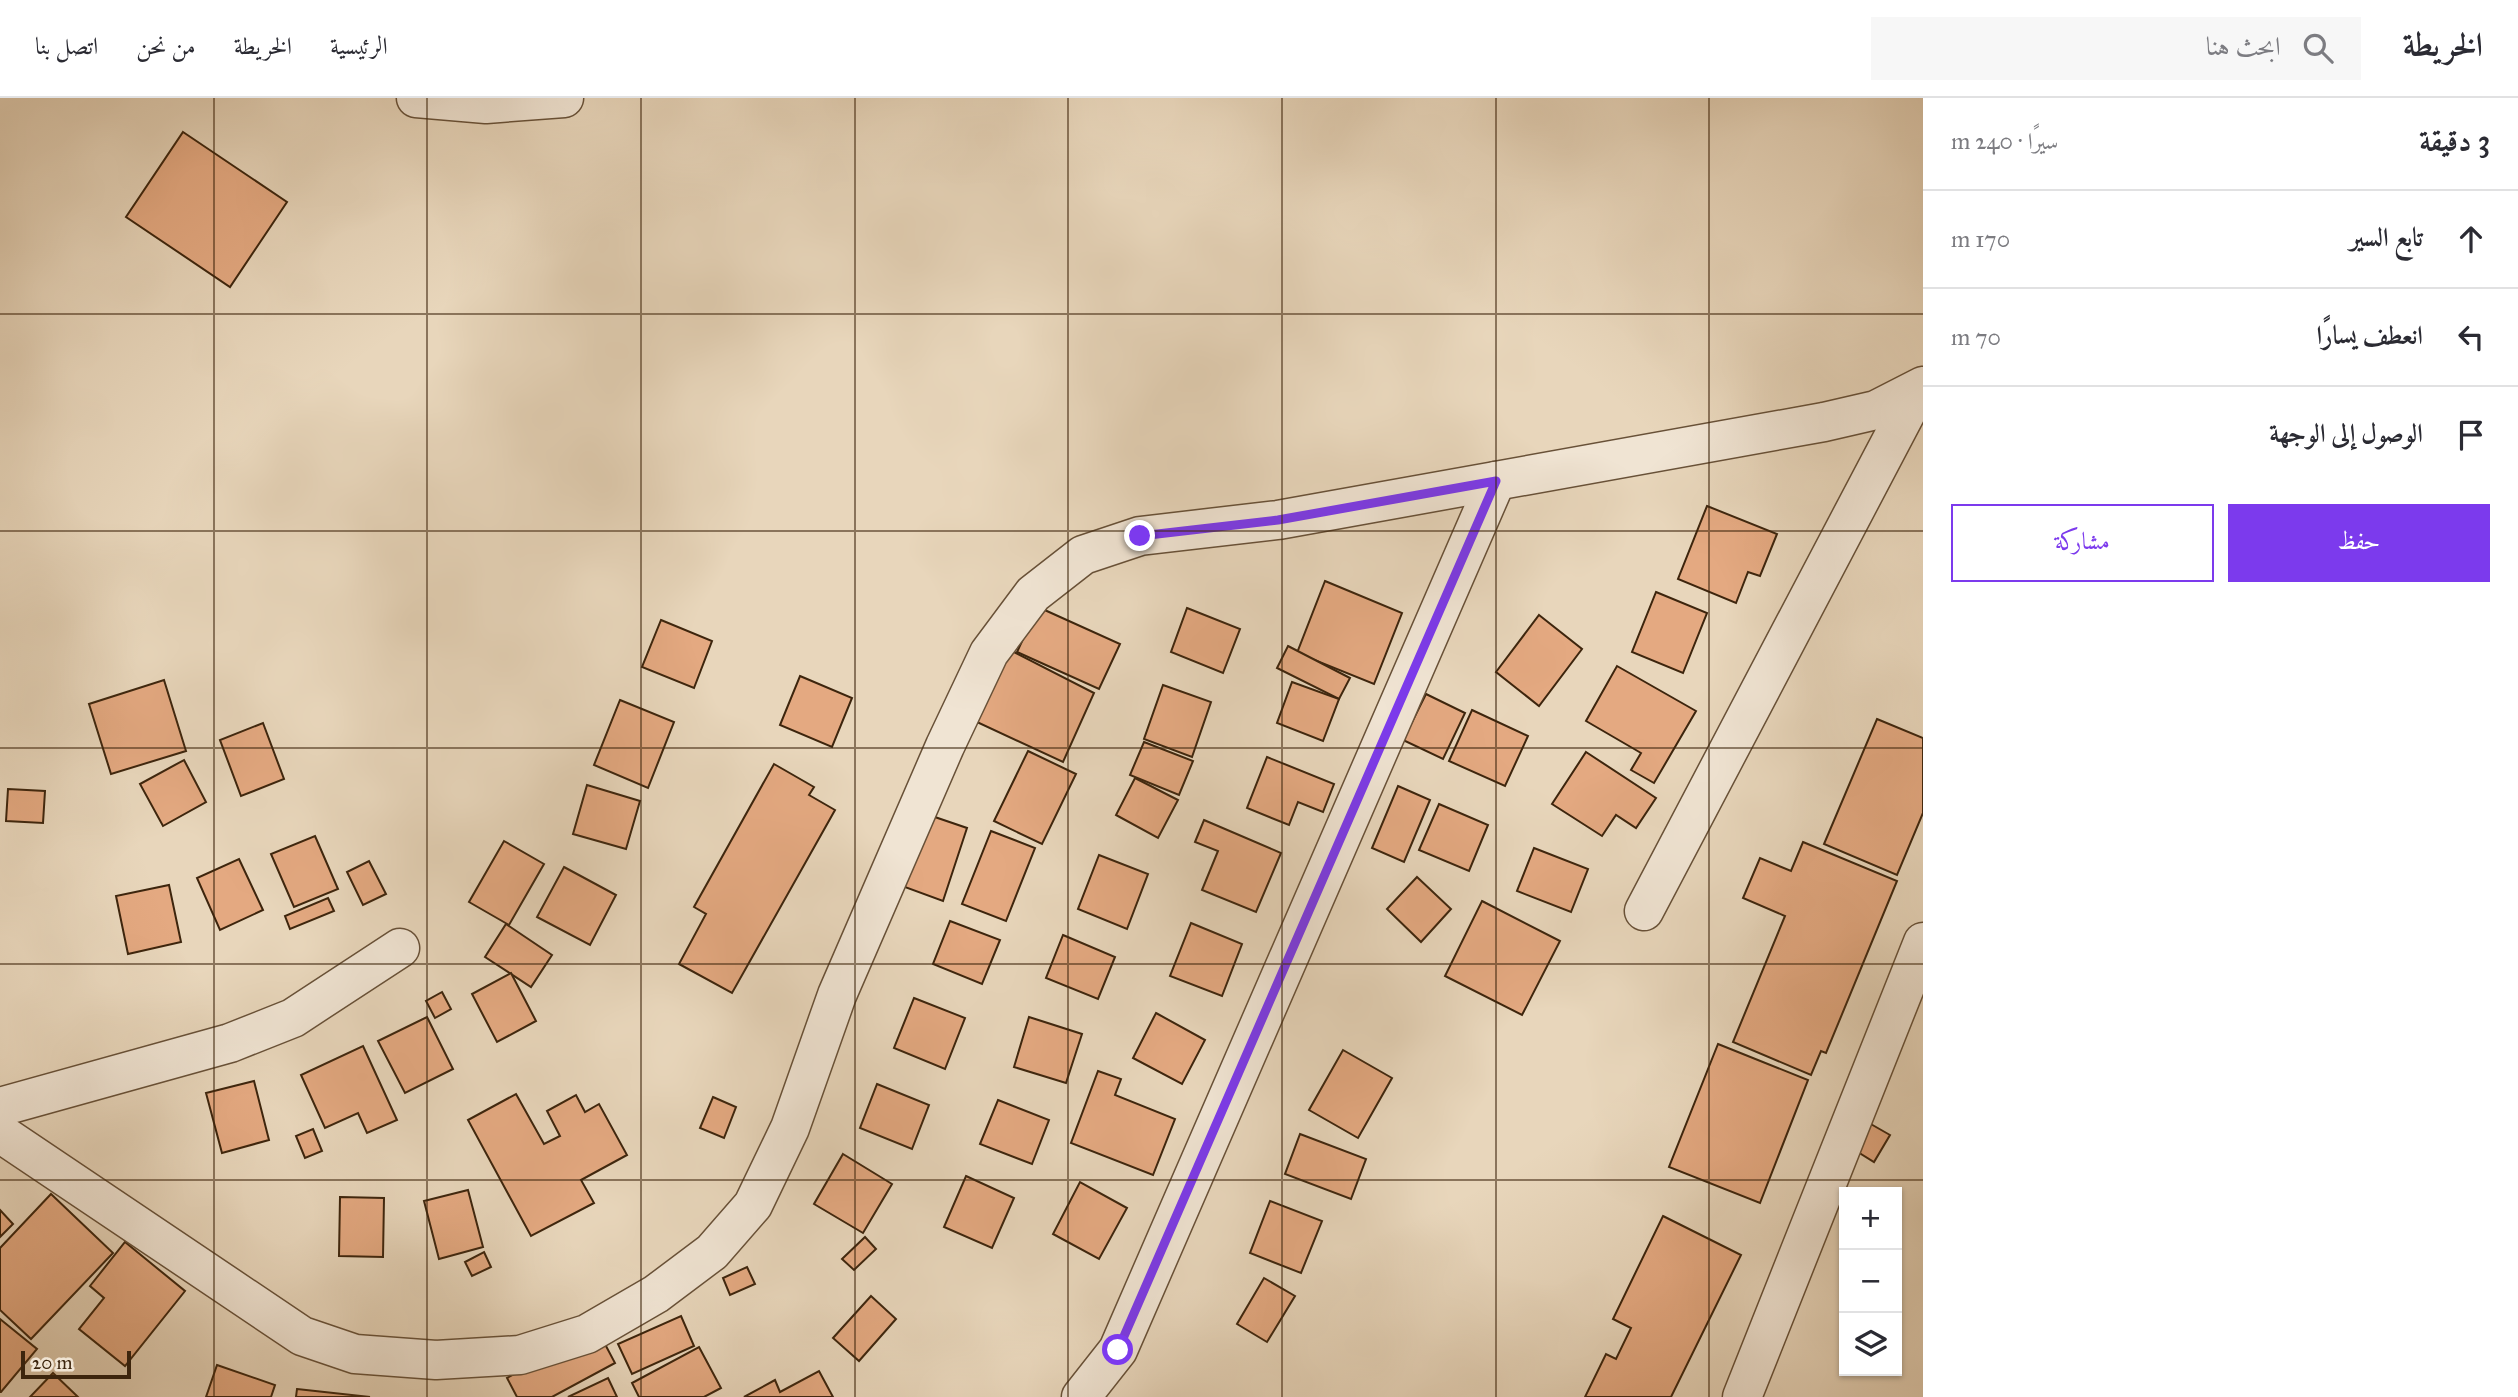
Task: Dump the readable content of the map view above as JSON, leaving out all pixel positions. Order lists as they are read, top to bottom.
{
  "scale_bar": "20 m",
  "page": {
    "header": "الخريطة",
    "search": "ابحث هنا",
    "nav": [
      "الرئيسية",
      "الخريطة",
      "من نحن",
      "اتصل بنا"
    ],
    "heading": ["3 دقيقة", "سيرًا · 240 m"],
    "list": [
      ["تابع السير", "170 m"],
      ["انعطف يسارًا", "70 m"],
      "الوصول إلى الوجهة"
    ],
    "buttons": ["حفظ", "مشاركة"],
    "map_buttons": ["+", "−"],
    "scale": "20 m"
  }
}
